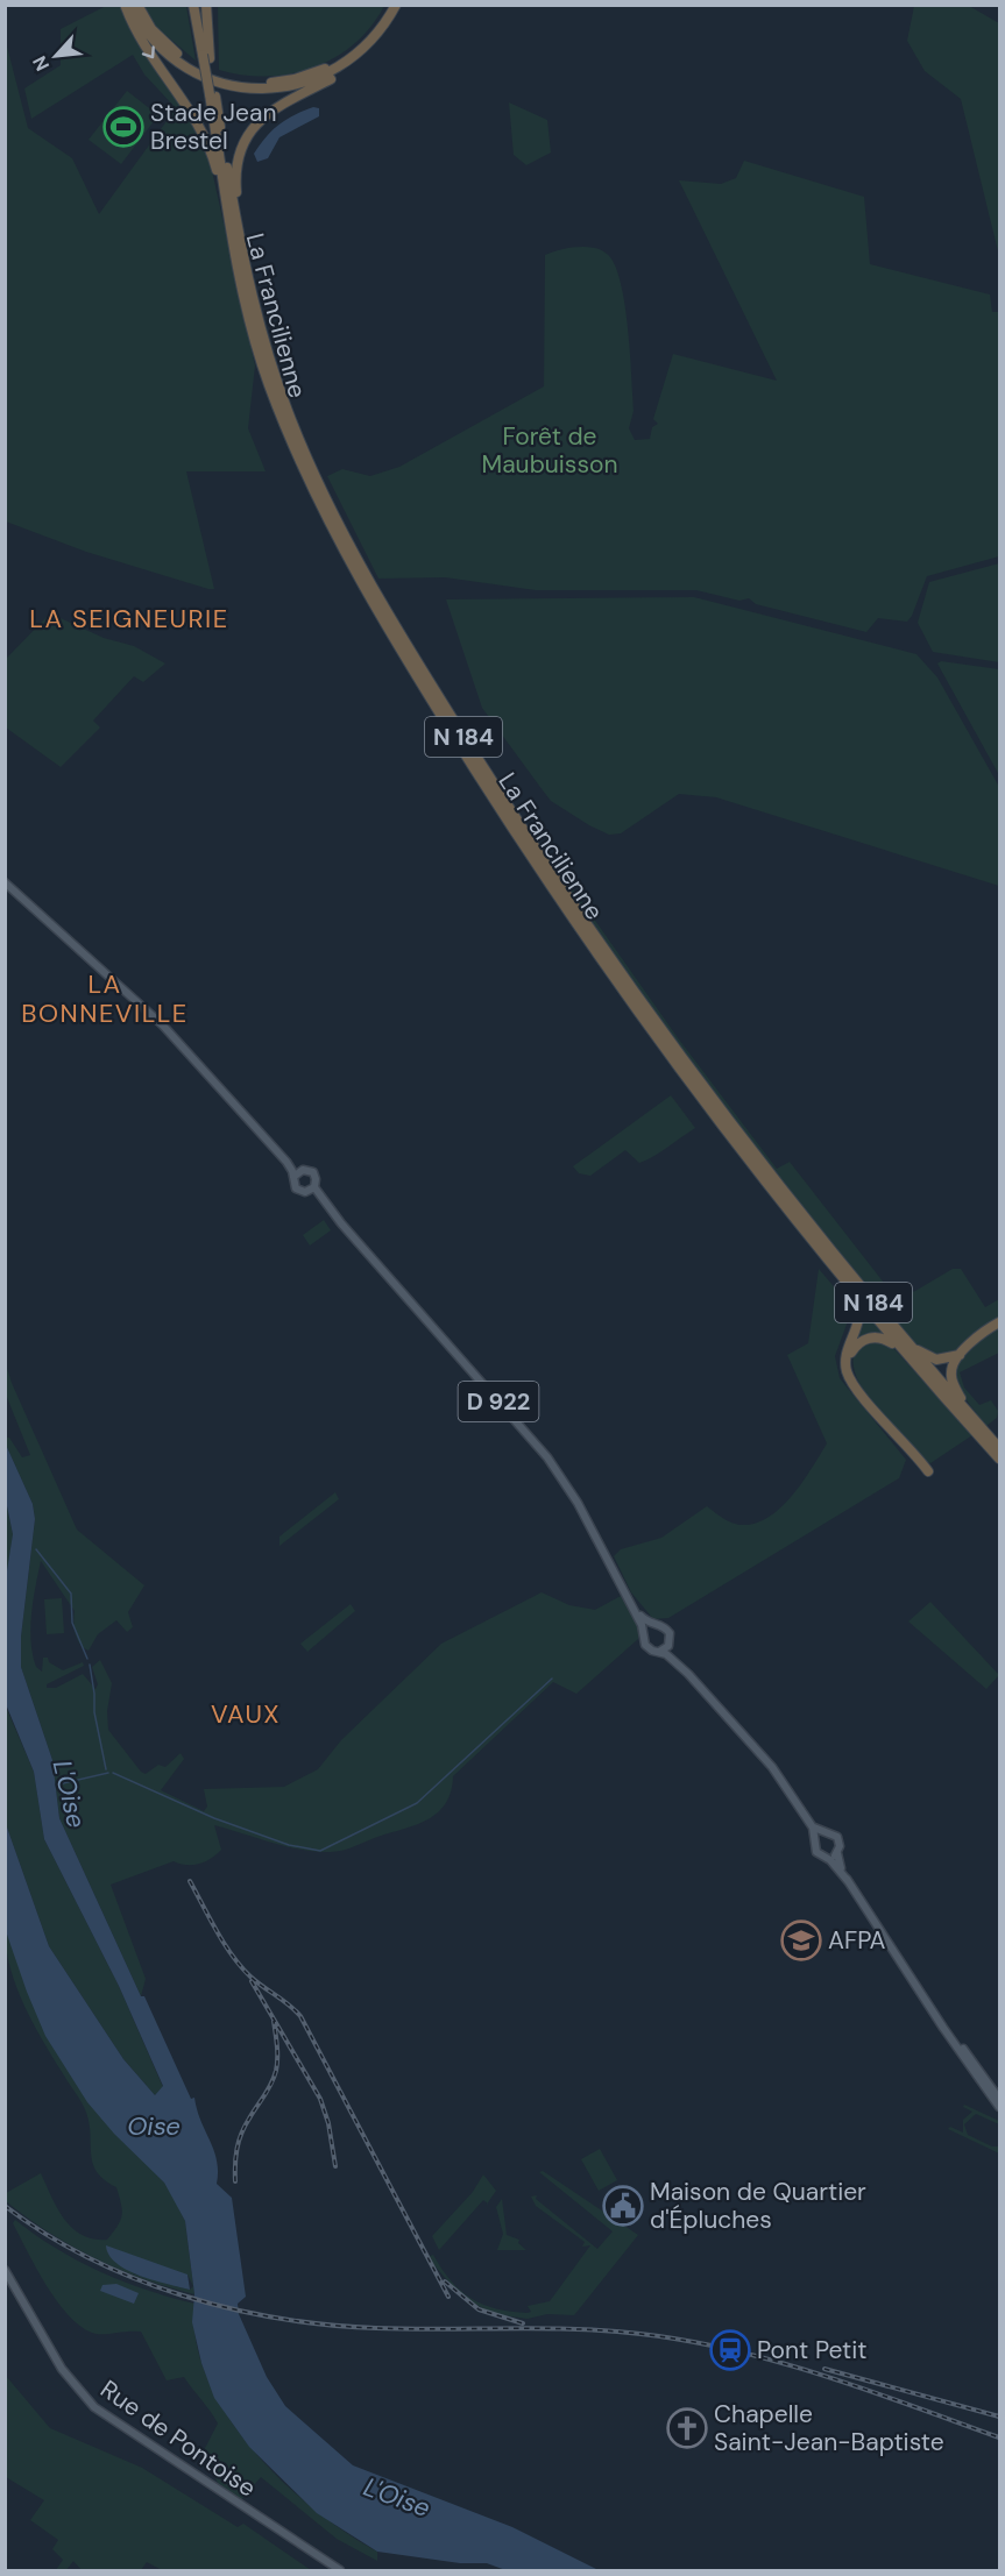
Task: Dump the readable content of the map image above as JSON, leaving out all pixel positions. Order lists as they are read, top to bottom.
{
  "streets": {
    "highway": ["La Francilienne", "N 184"],
    "main road": ["D 922", "Rue de Pontoise"]
  },
  "districts": ["LA SEIGNEURIE", "LA BONNEVILLE", "VAUX"],
  "water": ["L'Oise", "Oise"],
  "parks": ["Forêt de Maubuisson"],
  "places": {
    "sports": ["Stade Jean Brestel"],
    "school or university": ["AFPA"],
    "public building": ["Maison de Quartier d'Épluches"],
    "station": ["Pont Petit"],
    "church": ["Chapelle Saint-Jean-Baptiste"]
  },
  "north": "bottom left"
}
